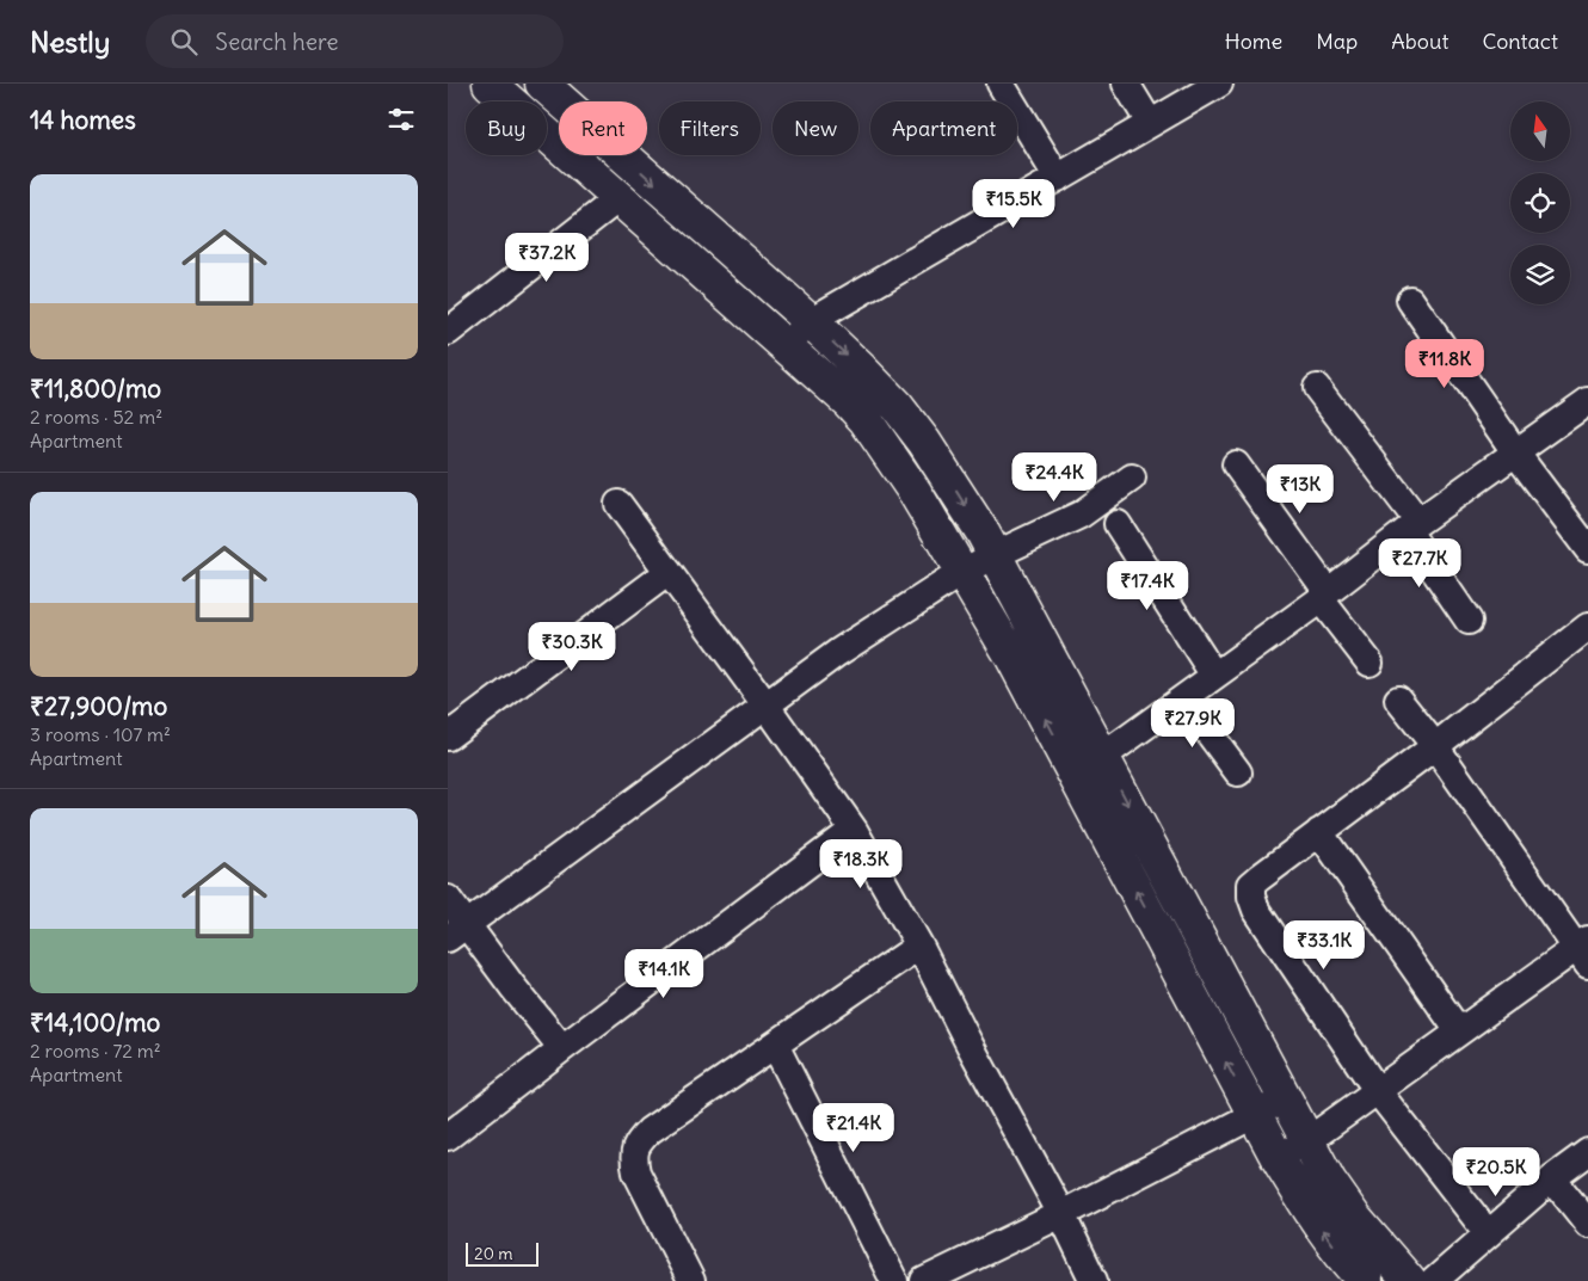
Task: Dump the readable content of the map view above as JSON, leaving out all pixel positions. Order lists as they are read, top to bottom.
{
  "scale_bar": "20 m",
  "north": "top",
  "page": {
    "header": "Nestly",
    "search": "Search here",
    "nav": [
      "Home",
      "Map",
      "About",
      "Contact"
    ],
    "heading": "14 homes",
    "chip": [
      "Buy",
      "Rent",
      "Filters",
      "New",
      "Apartment"
    ],
    "list": [
      {
        "name": "₹11,800/mo",
        "note": "2 rooms · 52 m² · Apartment"
      },
      {
        "name": "₹27,900/mo",
        "note": "3 rooms · 107 m² · Apartment"
      },
      {
        "name": "₹14,100/mo",
        "note": "2 rooms · 72 m² · Apartment"
      }
    ],
    "price": [
      "₹15.5K",
      "₹37.2K",
      "₹11.8K",
      "₹24.4K",
      "₹13K",
      "₹27.7K",
      "₹17.4K",
      "₹30.3K",
      "₹27.9K",
      "₹18.3K",
      "₹33.1K",
      "₹14.1K",
      "₹21.4K",
      "₹20.5K"
    ],
    "scale": "20 m"
  }
}
